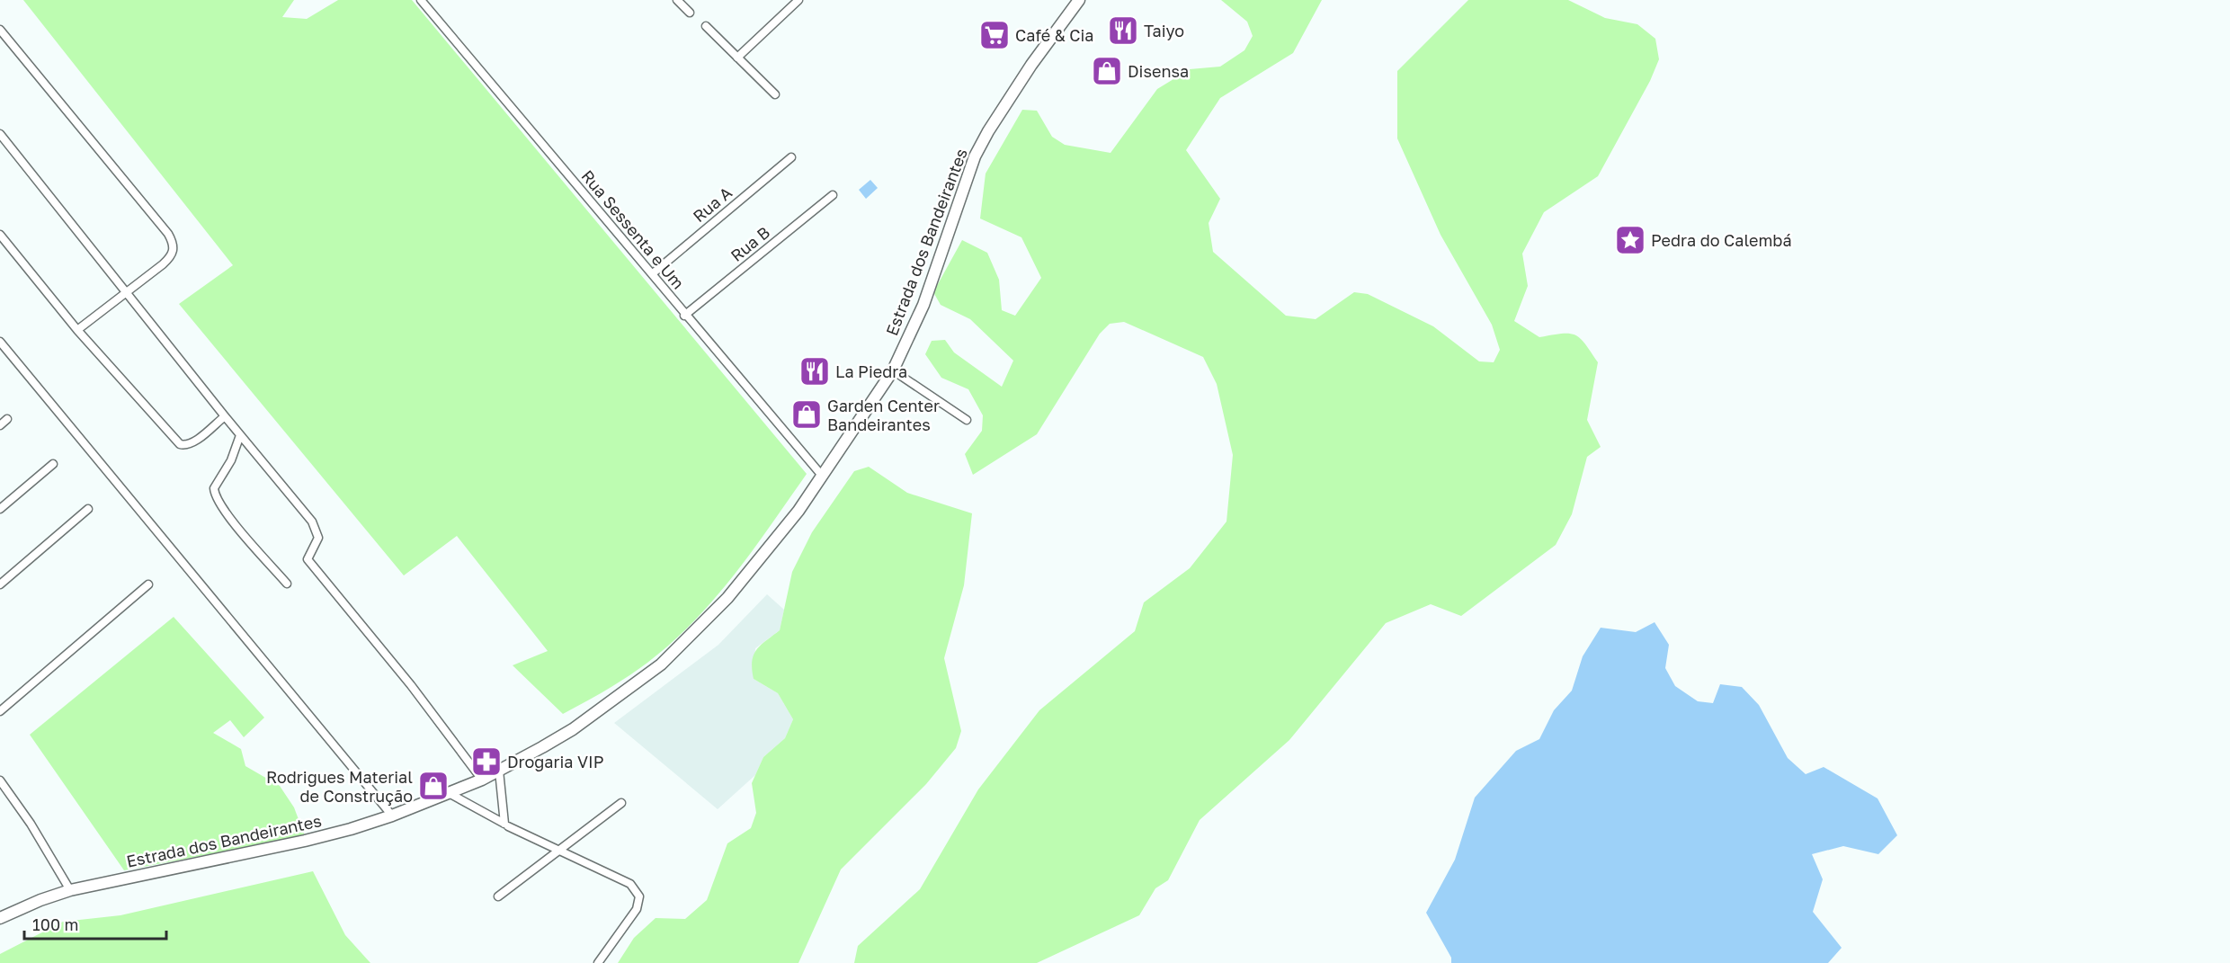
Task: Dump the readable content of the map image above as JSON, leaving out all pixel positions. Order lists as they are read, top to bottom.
{
  "streets": {
    "main road": ["Estrada dos Bandeirantes"],
    "street": ["Rua A", "Rua Sessenta e Um", "Rua B"]
  },
  "crossings": [
    ["Rua A", "Rua Sessenta e Um"],
    ["Rua Sessenta e Um", "Estrada dos Bandeirantes"],
    ["Rua Sessenta e Um", "Rua B"]
  ],
  "places": {
    "restaurant": ["Taiyo", "La Piedra"],
    "supermarket": ["Café & Cia"],
    "shop": ["Disensa", "Garden Center Bandeirantes", "Rodrigues Material de Construção"],
    "place": ["Pedra do Calembá"],
    "pharmacy": ["Drogaria VIP"]
  },
  "scale_bar": "100 m"
}
